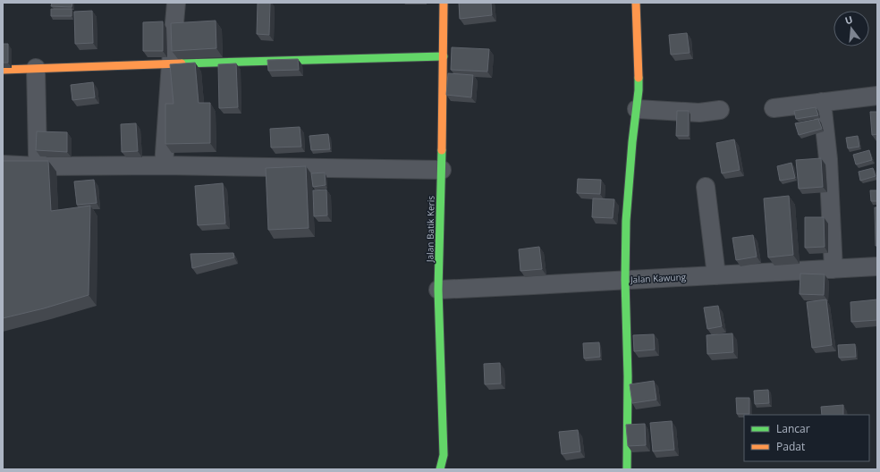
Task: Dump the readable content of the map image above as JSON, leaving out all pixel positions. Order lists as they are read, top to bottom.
{
  "streets": {
    "street": ["Jalan Batik Keris", "Jalan Kawung"]
  },
  "crossings": [
    ["Jalan Batik Keris", "Jalan Kawung"]
  ],
  "legend": ["Lancar", "Padat"],
  "north": "top"
}
